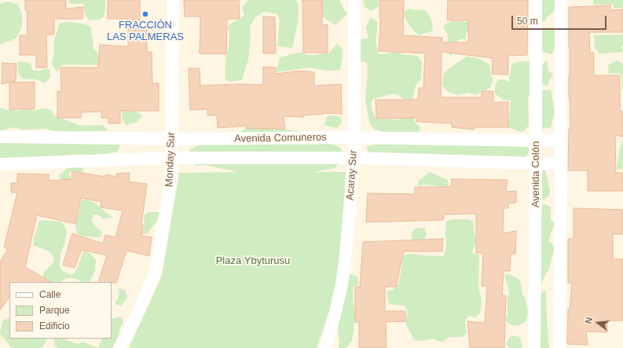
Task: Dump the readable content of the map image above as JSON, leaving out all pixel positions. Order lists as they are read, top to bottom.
{
  "streets": {
    "street": [
      "Avenida Comuneros",
      "Monday Sur",
      "Avenida Colón",
      "Acaray Sur"
    ]
  },
  "crossings": [
    ["Avenida Comuneros", "Monday Sur"],
    ["Avenida Comuneros", "Avenida Colón"],
    ["Avenida Comuneros", "Acaray Sur"]
  ],
  "parks": ["Plaza Ybyturusu"],
  "places": ["FRACCIÓN LAS PALMERAS"],
  "legend": ["Calle", "Parque", "Edificio"],
  "scale_bar": "50 m",
  "north": "left"
}
